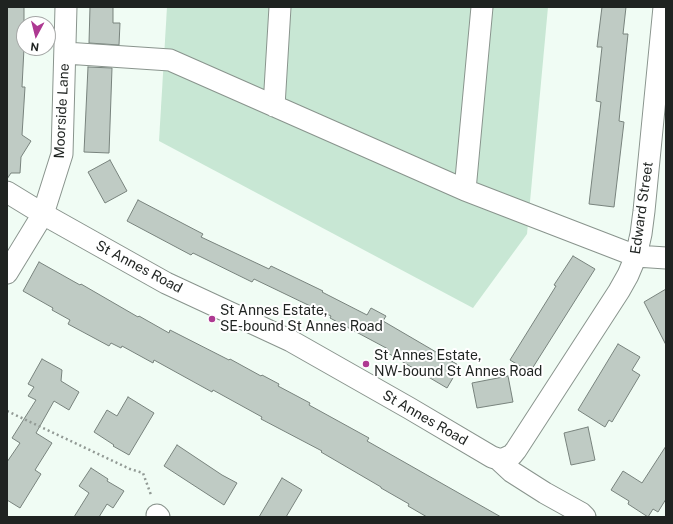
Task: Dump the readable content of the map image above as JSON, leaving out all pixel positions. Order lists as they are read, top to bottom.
{
  "streets": {
    "street": ["Moorside Lane", "Edward Street", "St Annes Road"]
  },
  "crossings": [
    ["Moorside Lane", "St Annes Road"],
    ["Edward Street", "St Annes Road"]
  ],
  "places": ["St Annes Estate, SE-bound St Annes Road", "St Annes Estate, NW-bound St Annes Road"],
  "north": "bottom"
}
